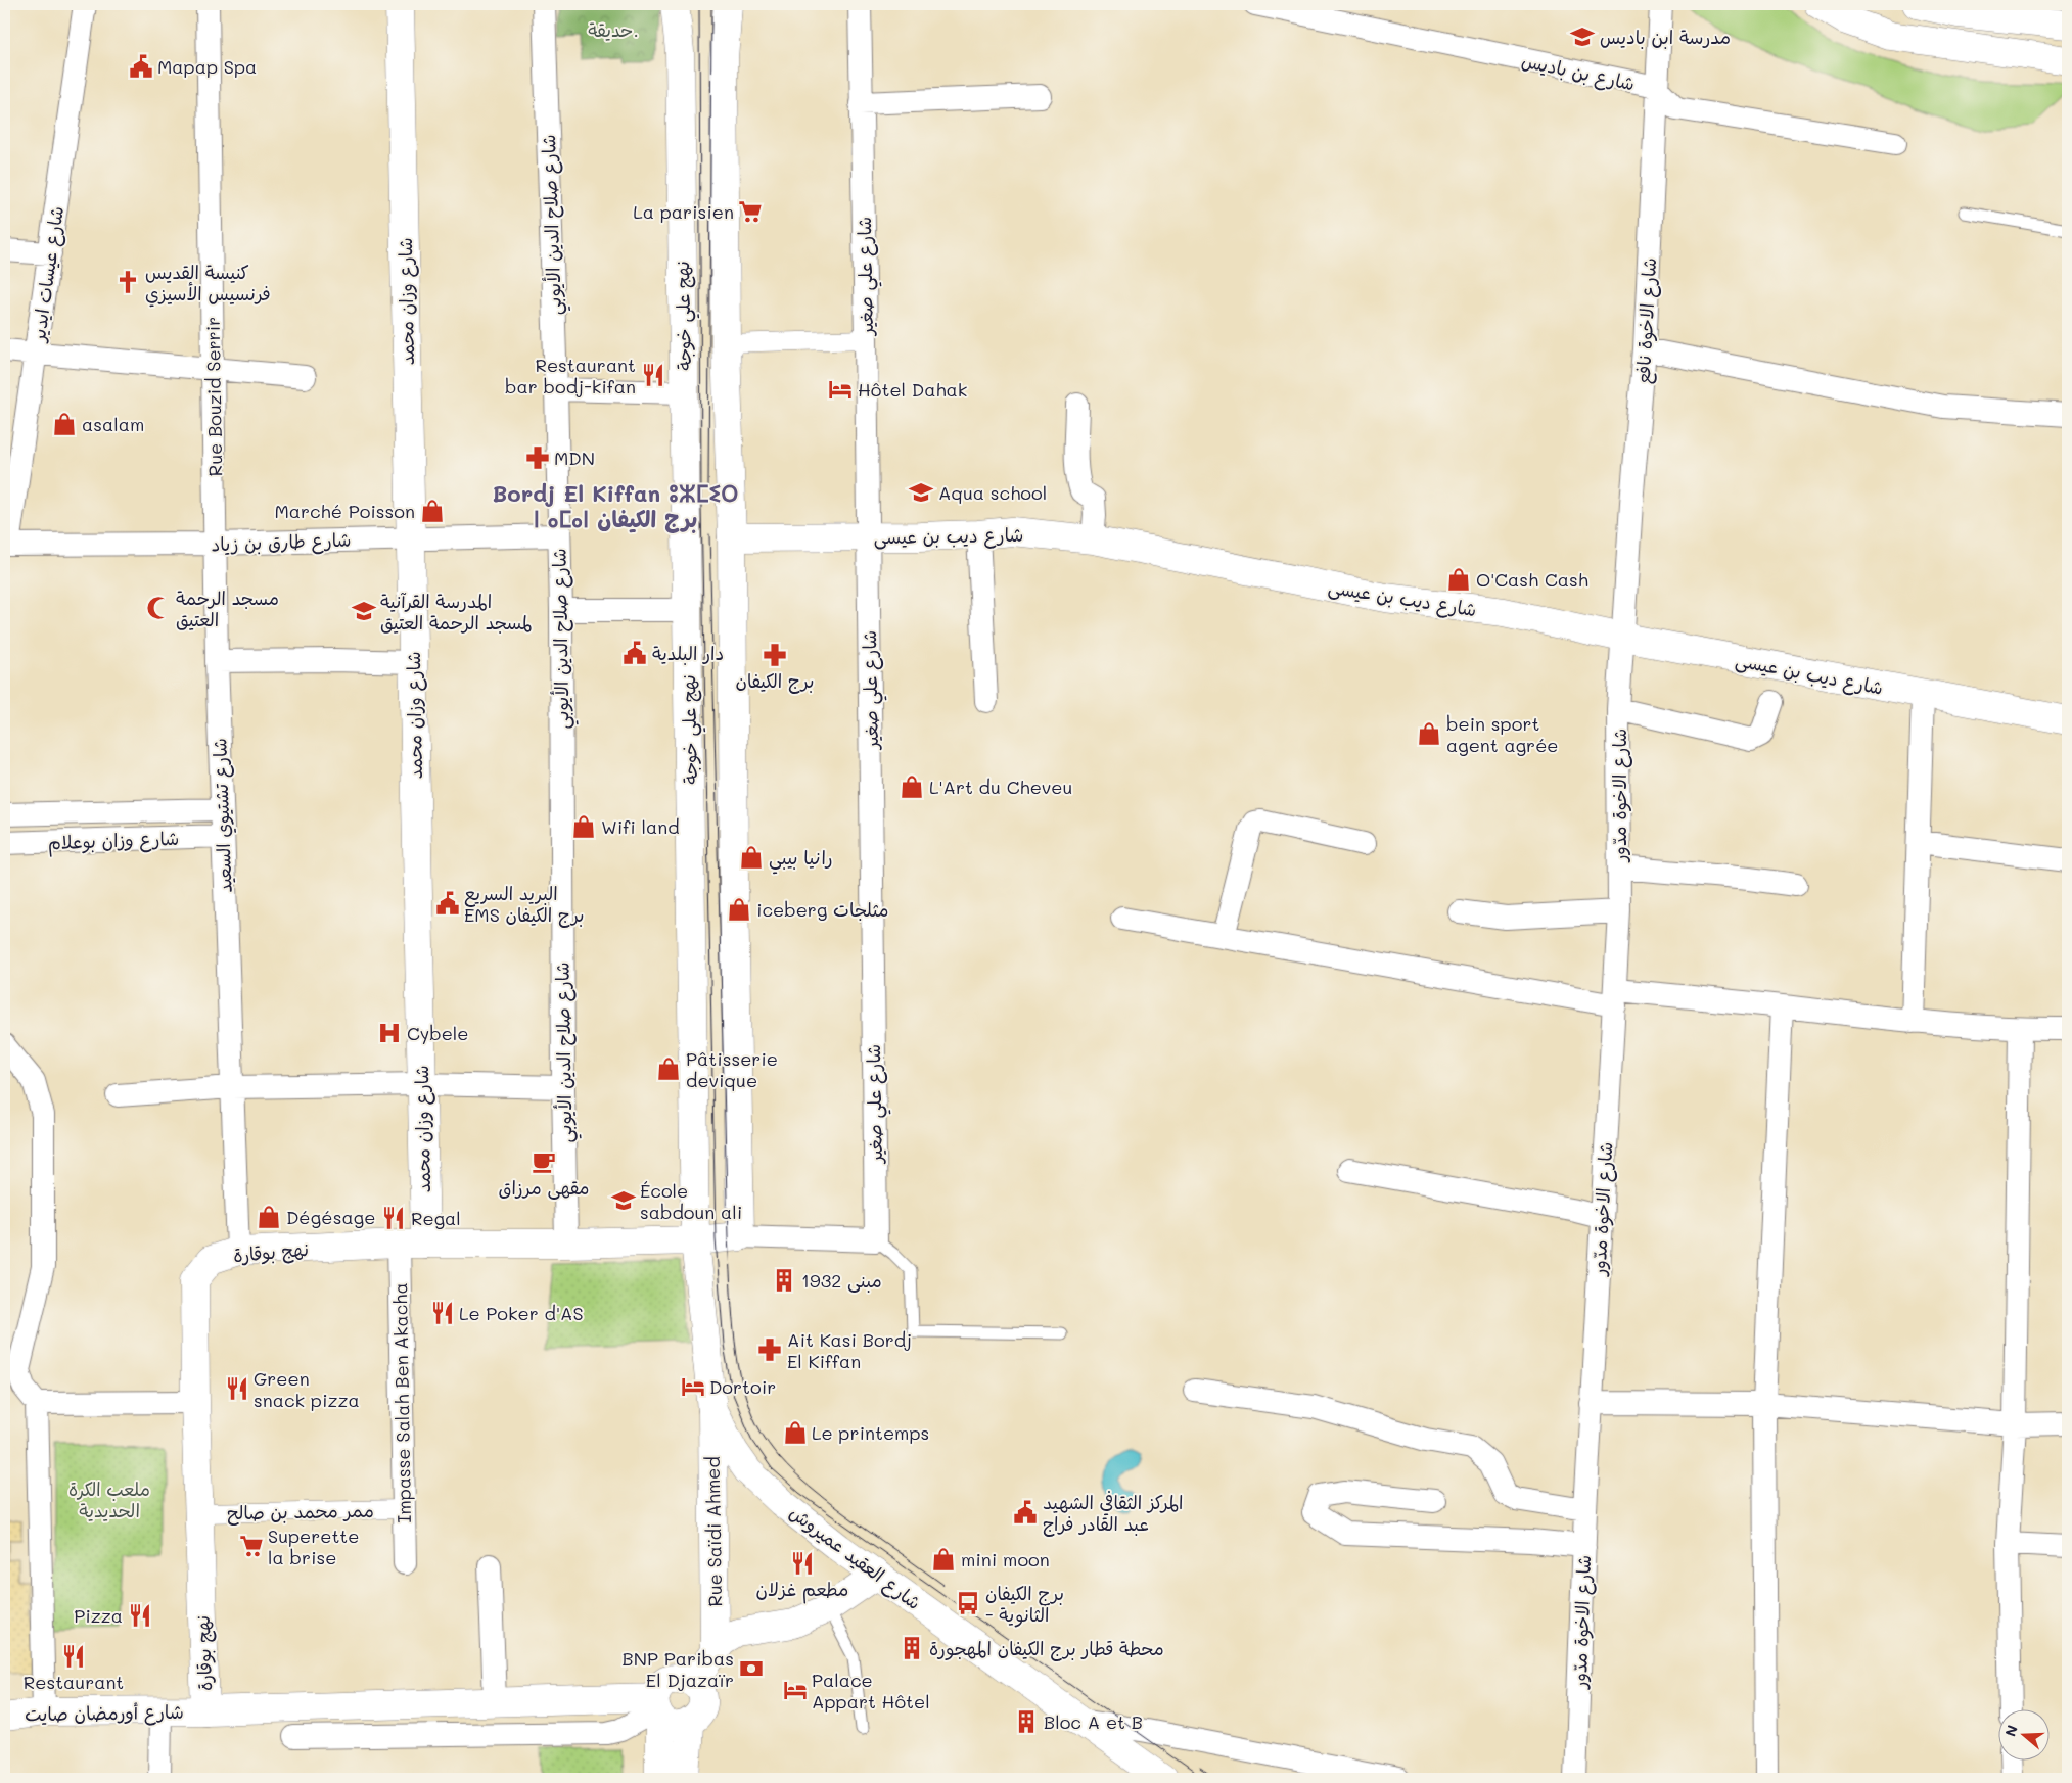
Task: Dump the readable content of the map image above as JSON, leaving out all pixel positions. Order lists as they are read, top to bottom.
{
  "streets": {
    "main road": [
      "شارع وزان محمد",
      "نهج علي خوجة",
      "شارع ديب بن عيسى",
      "نهج بوقارة",
      "Rue Saïdi Ahmed",
      "شارع العقيد عميروش",
      "شارع أورمضان صايت"
    ],
    "street": [
      "شارع بن باديس",
      "شارع صلاح الدين الأيوبي",
      "شارع عيسات ايدير",
      "شارع علي صغير",
      "شارع الاخوة نافع",
      "Rue Bouzid Serrir",
      "شارع طارق بن زياد",
      "شارع الاخوة مدّور",
      "شارع تشتيوي السعيد",
      "شارع وزان بوعلام",
      "Impasse Salah Ben Akacha",
      "ممر محمد بن صالح"
    ]
  },
  "crossings": [
    ["شارع بن باديس", "شارع الاخوة نافع"],
    ["شارع صلاح الدين الأيوبي", "شارع طارق بن زياد"],
    ["شارع صلاح الدين الأيوبي", "نهج بوقارة"],
    ["شارع عيسات ايدير", "شارع طارق بن زياد"],
    ["شارع علي صغير", "شارع ديب بن عيسى"],
    ["شارع وزان محمد", "شارع طارق بن زياد"],
    ["شارع وزان محمد", "نهج بوقارة"],
    ["شارع وزان محمد", "Impasse Salah Ben Akacha"],
    ["نهج علي خوجة", "نهج بوقارة"],
    ["نهج علي خوجة", "شارع العقيد عميروش"],
    ["شارع الاخوة نافع", "شارع ديب بن عيسى"],
    ["شارع الاخوة نافع", "شارع الاخوة مدّور"],
    ["Rue Bouzid Serrir", "شارع طارق بن زياد"],
    ["Rue Bouzid Serrir", "شارع تشتيوي السعيد"],
    ["شارع ديب بن عيسى", "شارع الاخوة مدّور"],
    ["شارع طارق بن زياد", "شارع تشتيوي السعيد"],
    ["شارع تشتيوي السعيد", "شارع وزان بوعلام"],
    ["شارع تشتيوي السعيد", "نهج بوقارة"],
    ["نهج بوقارة", "Impasse Salah Ben Akacha"],
    ["نهج بوقارة", "ممر محمد بن صالح"],
    ["نهج بوقارة", "شارع العقيد عميروش"],
    ["نهج بوقارة", "شارع أورمضان صايت"],
    ["Impasse Salah Ben Akacha", "ممر محمد بن صالح"],
    ["Rue Saïdi Ahmed", "شارع العقيد عميروش"],
    ["Rue Saïdi Ahmed", "شارع أورمضان صايت"]
  ],
  "districts": ["Bordj El Kiffan ⵓⵣⵎⵉⵔ ⵏ ⴰⵎⴰⵏ برج الكيفان"],
  "parks": ["حديقة.", "ملعب الكرة الحديدية"],
  "places": {
    "school or university": [
      "مدرسة ابن باديس",
      "Aqua school",
      "المدرسة القرآنية لمسجد الرحمة العتيق",
      "École sabdoun ali"
    ],
    "public building": [
      "Mapap Spa",
      "دار البلدية",
      "البريد السريع EMS برج الكيفان",
      "المركز الثقافي الشهيد عبد القادر فراج"
    ],
    "supermarket": ["La parisien", "Superette la brise"],
    "church": ["كنيسة القديس فرنسيس الأسيزي"],
    "restaurant": [
      "Restaurant bar bodj-kifan",
      "Regal",
      "Le Poker d'AS",
      "Green snack pizza",
      "مطعم غزلان",
      "Pizza",
      "Restaurant"
    ],
    "hotel": ["Hôtel Dahak", "Dortoir", "Palace Appart Hôtel"],
    "shop": [
      "asalam",
      "Marché Poisson",
      "O'Cash Cash",
      "bein sport agent agrée",
      "L'Art du Cheveu",
      "Wifi land",
      "رانيا بيبي",
      "iceberg مثلجات",
      "Pâtisserie devique",
      "Dégésage",
      "Le printemps",
      "mini moon"
    ],
    "pharmacy": ["MDN", "برج الكيفان", "Ait Kasi Bordj El Kiffan"],
    "mosque": ["مسجد الرحمة العتيق"],
    "hospital": ["Cybele"],
    "cafe": ["مقهى مرزاق"],
    "building": ["مبنى 1932", "محطة قطار برج الكيفان المهجورة", "Bloc A et B"],
    "bus stop": ["برج الكيفان - الثانوية"],
    "bank": ["BNP Paribas El Djazaïr"]
  },
  "north": "left"
}
